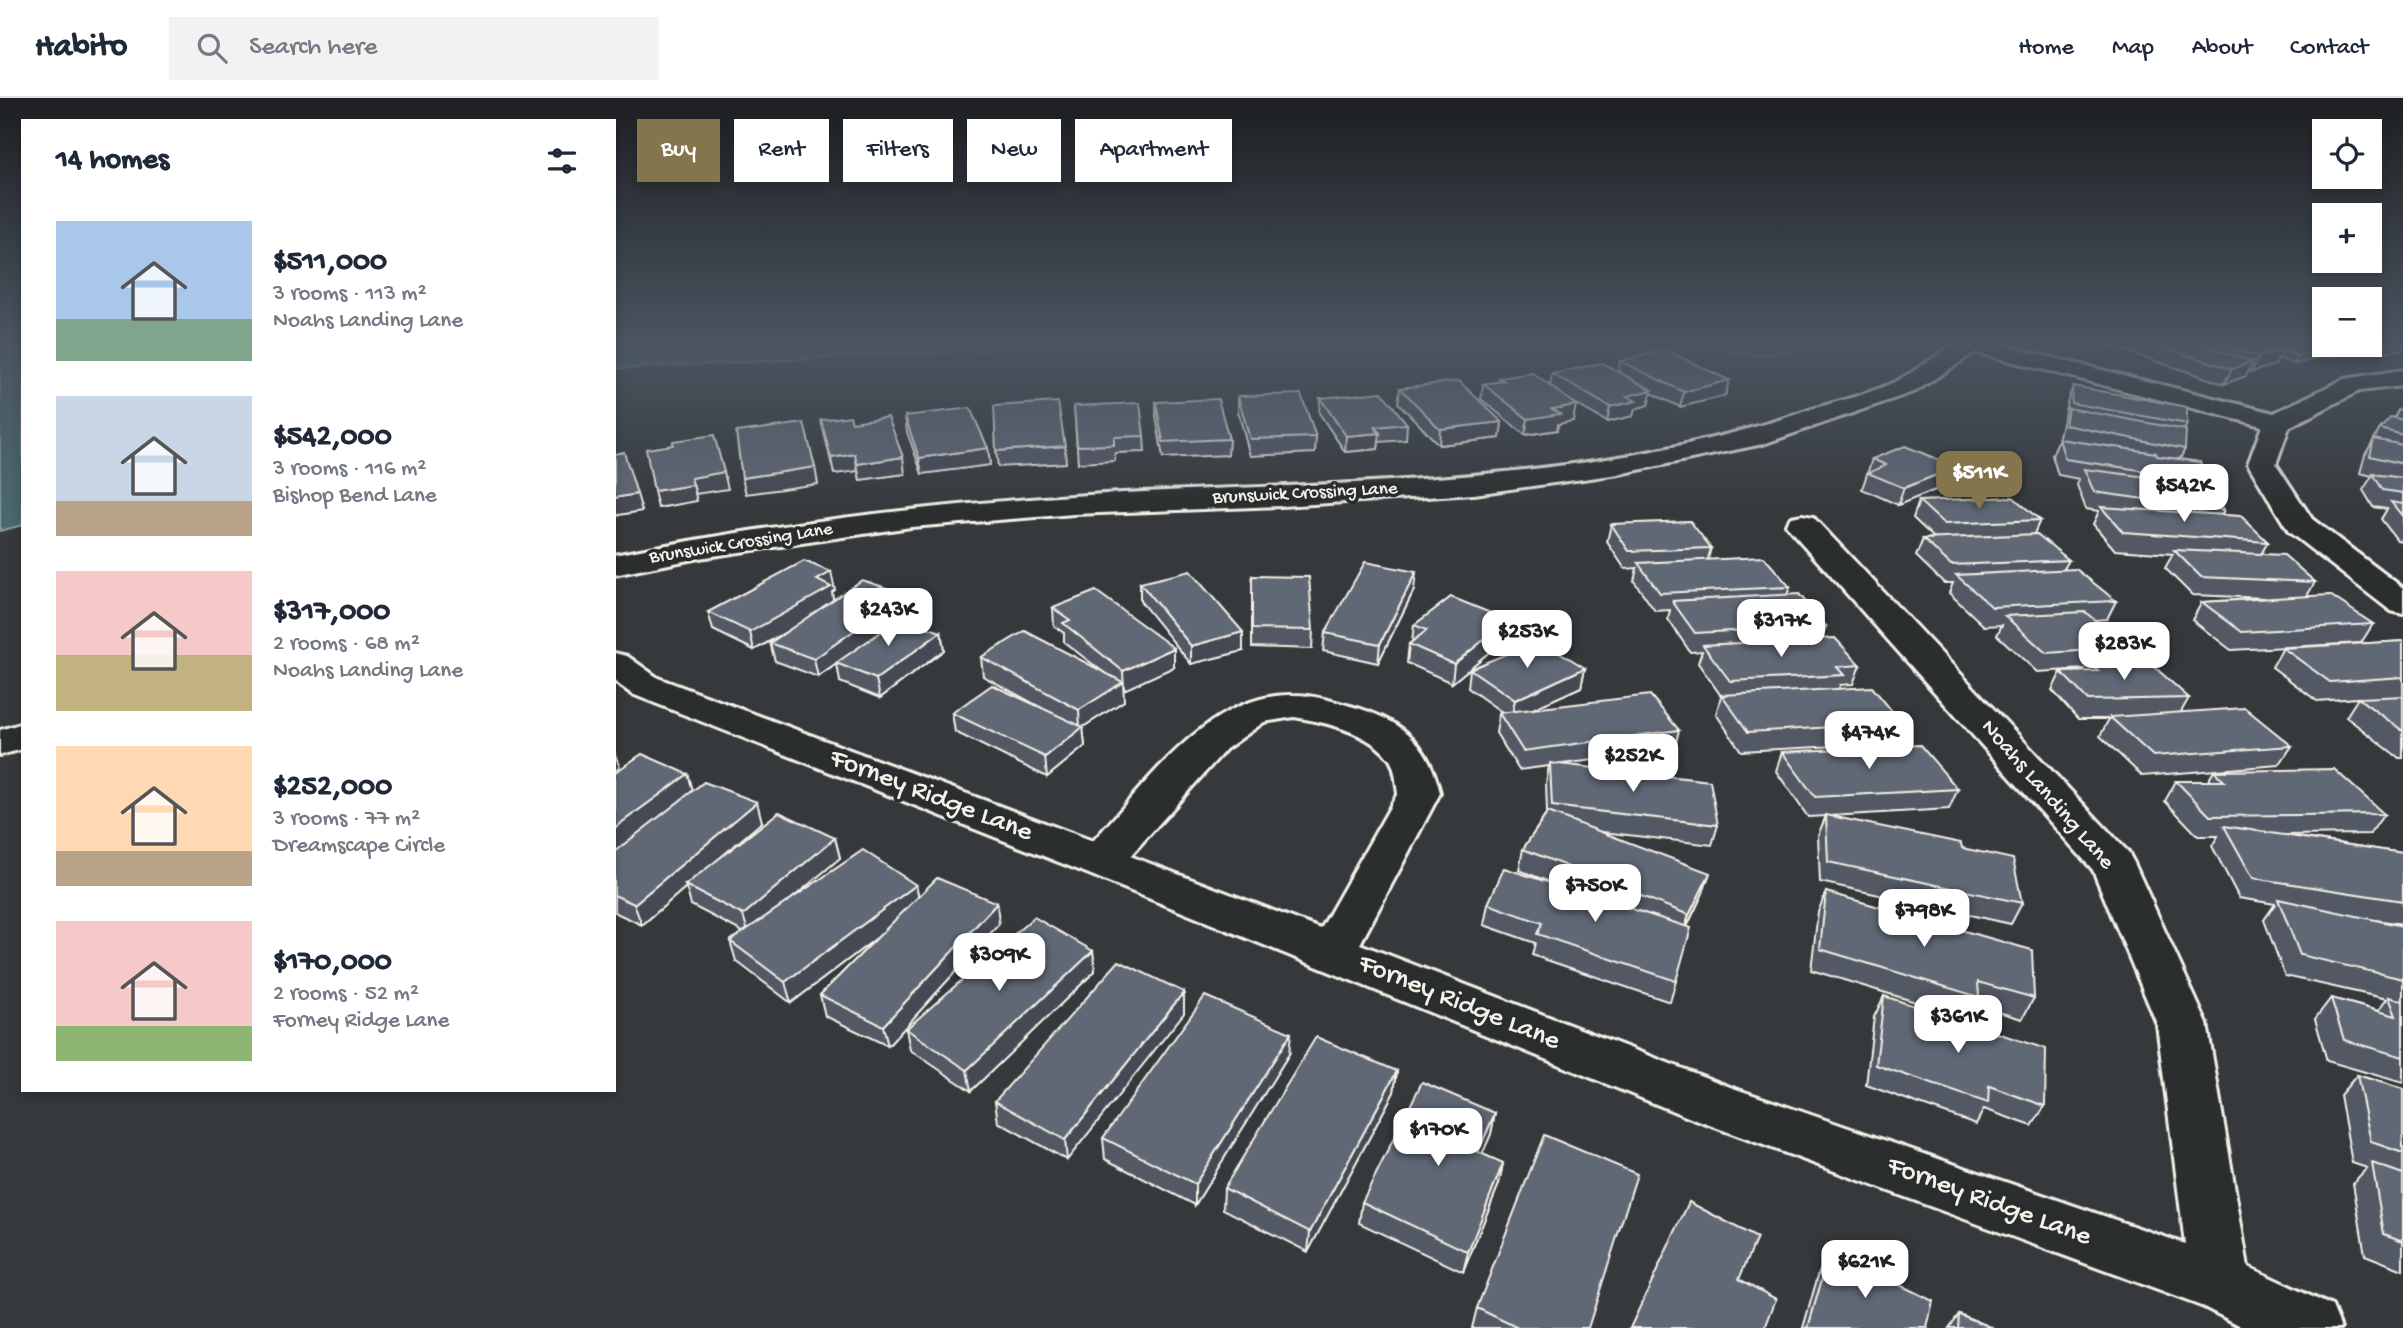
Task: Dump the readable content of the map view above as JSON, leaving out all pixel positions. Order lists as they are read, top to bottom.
{
  "streets": {
    "street": ["Brunswick Crossing Lane", "Noahs Landing Lane", "Forney Ridge Lane"]
  },
  "crossings": [
    ["Noahs Landing Lane", "Forney Ridge Lane"]
  ],
  "page": {
    "header": "Habito",
    "search": "Search here",
    "nav": [
      "Home",
      "Map",
      "About",
      "Contact"
    ],
    "map_buttons": ["+", "−"],
    "chip": [
      "Buy",
      "Rent",
      "Filters",
      "New",
      "Apartment"
    ],
    "heading": "14 homes",
    "list": [
      {
        "name": "$511,000",
        "note": "3 rooms · 113 m² · Noahs Landing Lane"
      },
      {
        "name": "$542,000",
        "note": "3 rooms · 116 m² · Bishop Bend Lane"
      },
      {
        "name": "$317,000",
        "note": "2 rooms · 68 m² · Noahs Landing Lane"
      },
      {
        "name": "$252,000",
        "note": "3 rooms · 77 m² · Dreamscape Circle"
      },
      {
        "name": "$170,000",
        "note": "2 rooms · 52 m² · Forney Ridge Lane"
      }
    ],
    "price": [
      "$511K",
      "$542K",
      "$243K",
      "$317K",
      "$253K",
      "$283K",
      "$474K",
      "$252K",
      "$750K",
      "$798K",
      "$309K",
      "$361K",
      "$170K",
      "$621K"
    ]
  }
}
